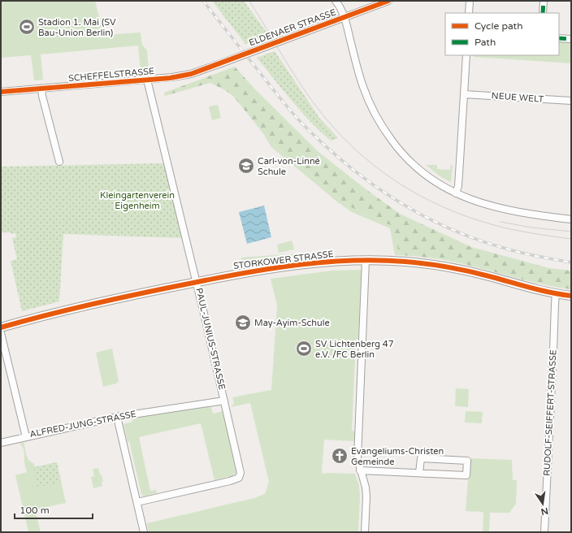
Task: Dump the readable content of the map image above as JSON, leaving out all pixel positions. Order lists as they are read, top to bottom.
{
  "streets": {
    "main road": ["STORKOWER STRASSE"],
    "street": [
      "ELDENAER STRASSE",
      "SCHEFFELSTRASSE",
      "NEUE WELT",
      "PAUL-JUNIUS-STRASSE",
      "RUDOLF-SEIFFERT-STRASSE",
      "ALFRED-JUNG-STRASSE"
    ]
  },
  "crossings": [
    ["ELDENAER STRASSE", "SCHEFFELSTRASSE"],
    ["SCHEFFELSTRASSE", "PAUL-JUNIUS-STRASSE"],
    ["STORKOWER STRASSE", "PAUL-JUNIUS-STRASSE"],
    ["STORKOWER STRASSE", "RUDOLF-SEIFFERT-STRASSE"],
    ["PAUL-JUNIUS-STRASSE", "ALFRED-JUNG-STRASSE"]
  ],
  "parks": ["Kleingartenverein Eigenheim"],
  "places": {
    "sports": ["Stadion 1. Mai (SV Bau-Union Berlin)", "SV Lichtenberg 47 e.V. /FC Berlin"],
    "school or university": ["Carl-von-Linné Schule", "May-Ayim-Schule"],
    "church": ["Evangeliums-Christen Gemeinde"]
  },
  "legend": ["Cycle path", "Path"],
  "scale_bar": "100 m",
  "north": "bottom"
}
